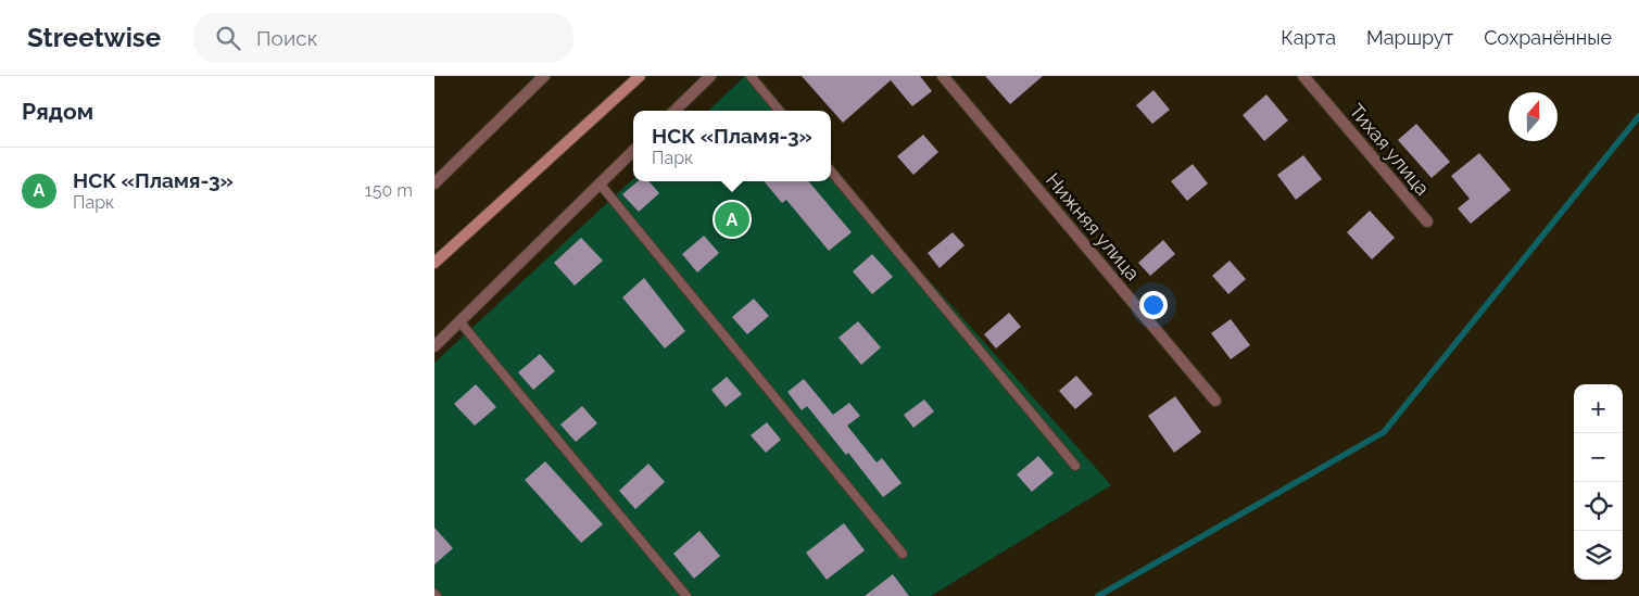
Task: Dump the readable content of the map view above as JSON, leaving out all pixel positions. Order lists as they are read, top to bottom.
{
  "streets": {
    "street": ["Тихая улица", "Нижняя улица"]
  },
  "north": "top",
  "page": {
    "header": "Streetwise",
    "search": "Поиск",
    "nav": ["Карта", "Маршрут", "Сохранённые"],
    "heading": "Рядом",
    "popup": ["НСК «Пламя-3»", "Парк"],
    "list": [
      {
        "mark": "A",
        "name": "НСК «Пламя-3»",
        "note": "Парк",
        "value": "150 m"
      }
    ],
    "pins": "A",
    "map_buttons": ["+", "−"]
  }
}
